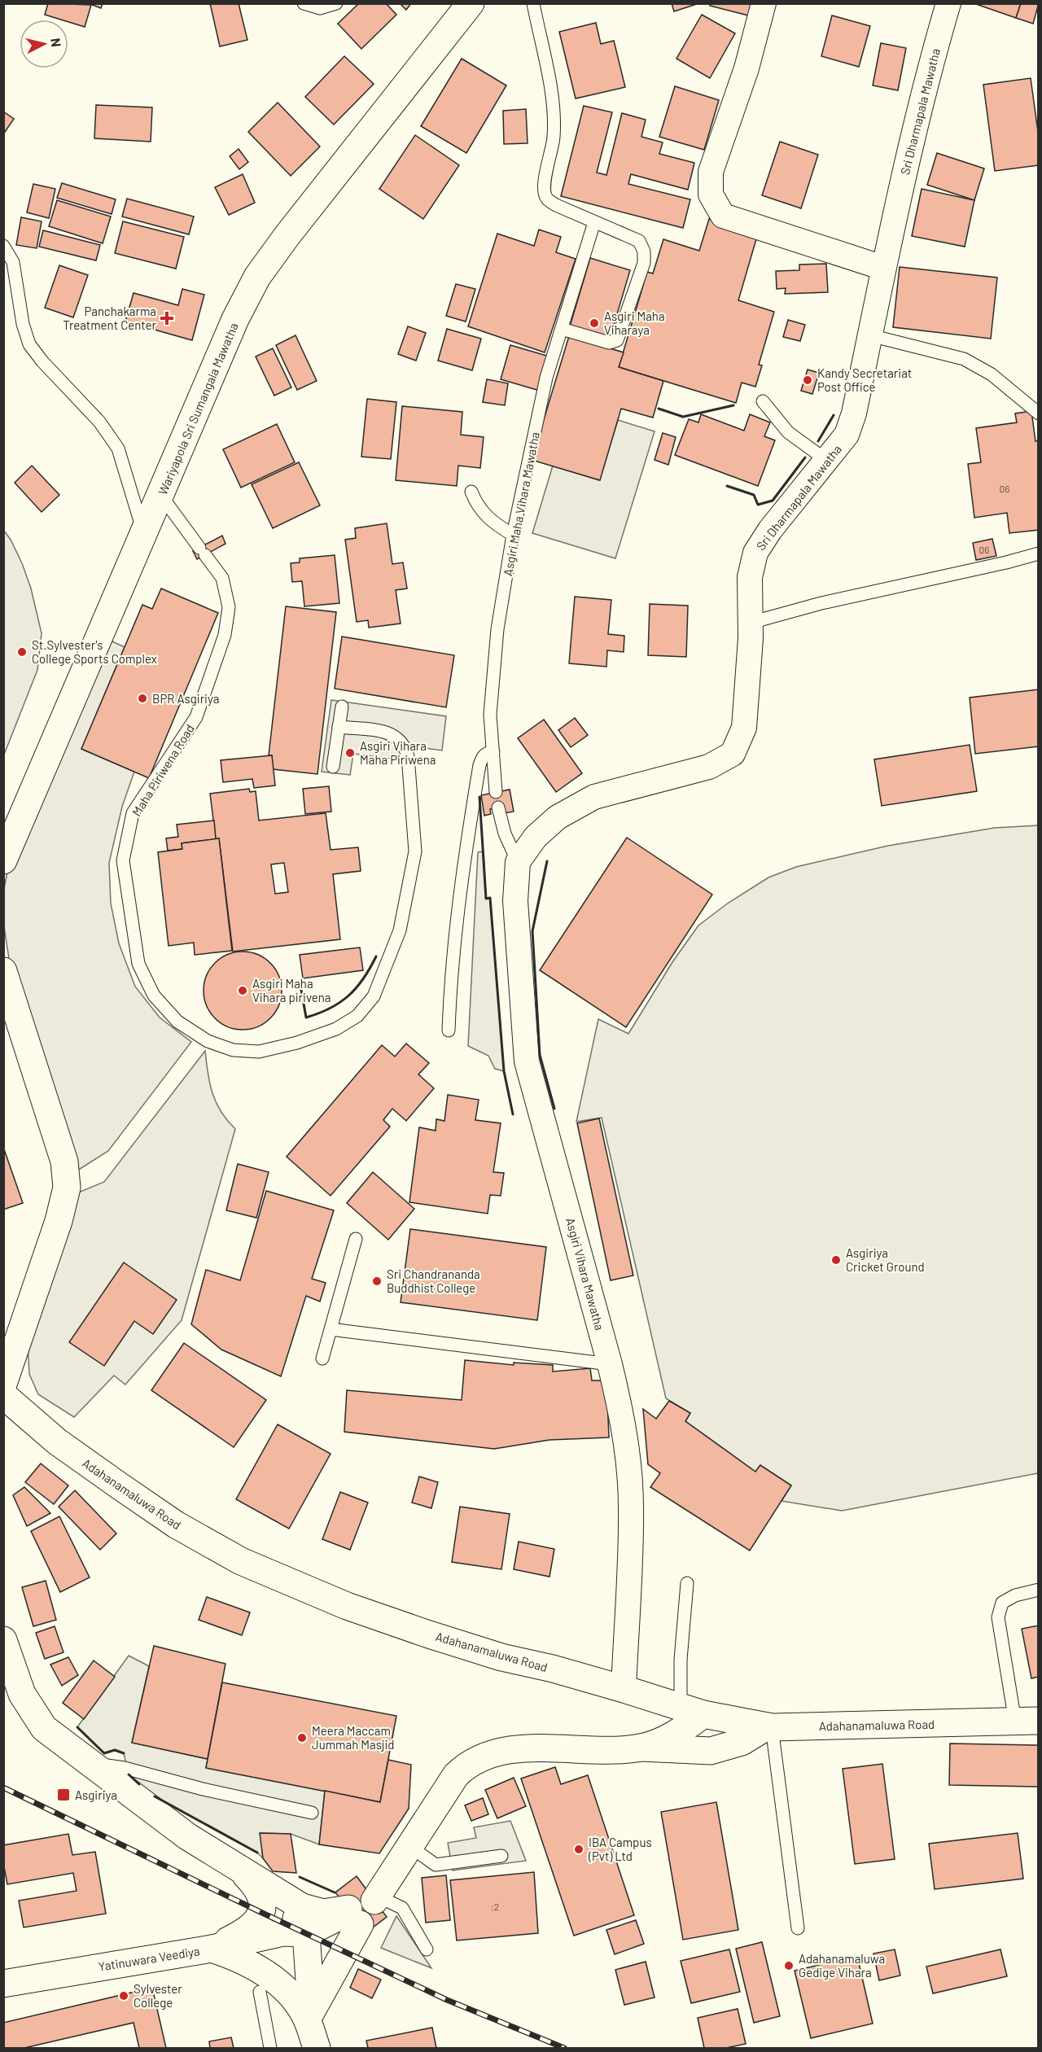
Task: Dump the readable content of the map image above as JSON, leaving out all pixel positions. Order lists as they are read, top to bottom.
{
  "streets": {
    "street": [
      "Sri Dharmapala Mawatha",
      "Wariyapola Sri Sumangala Mawatha",
      "Asgiri Vihara Mawatha",
      "Adahanamaluwa Road",
      "Yatinuwara Veediya"
    ],
    "lane": ["Asgiri Maha Vihara Mawatha", "Maha Piriwena Road"]
  },
  "crossings": [
    ["Sri Dharmapala Mawatha", "Asgiri Vihara Mawatha"],
    ["Wariyapola Sri Sumangala Mawatha", "Maha Piriwena Road"],
    ["Asgiri Vihara Mawatha", "Adahanamaluwa Road"]
  ],
  "places": {
    "health": ["Panchakarma Treatment Center"],
    "other": [
      "Asgiri Maha Viharaya",
      "Kandy Secretariat Post Office",
      "St.Sylvester's College Sports Complex",
      "BPR Asgiriya",
      "Asgiri Vihara Maha Piriwena",
      "Asgiri Maha Vihara pirivena",
      "Asgiriya Cricket Ground",
      "Sri Chandrananda Buddhist College",
      "Meera Maccam Jummah Masjid",
      "IBA Campus (Pvt) Ltd",
      "Adahanamaluwa Gedige Vihara",
      "Sylvester College"
    ],
    "transit": ["Asgiriya"]
  },
  "house_numbers": ["06", "06", ":2"],
  "north": "right"
}
